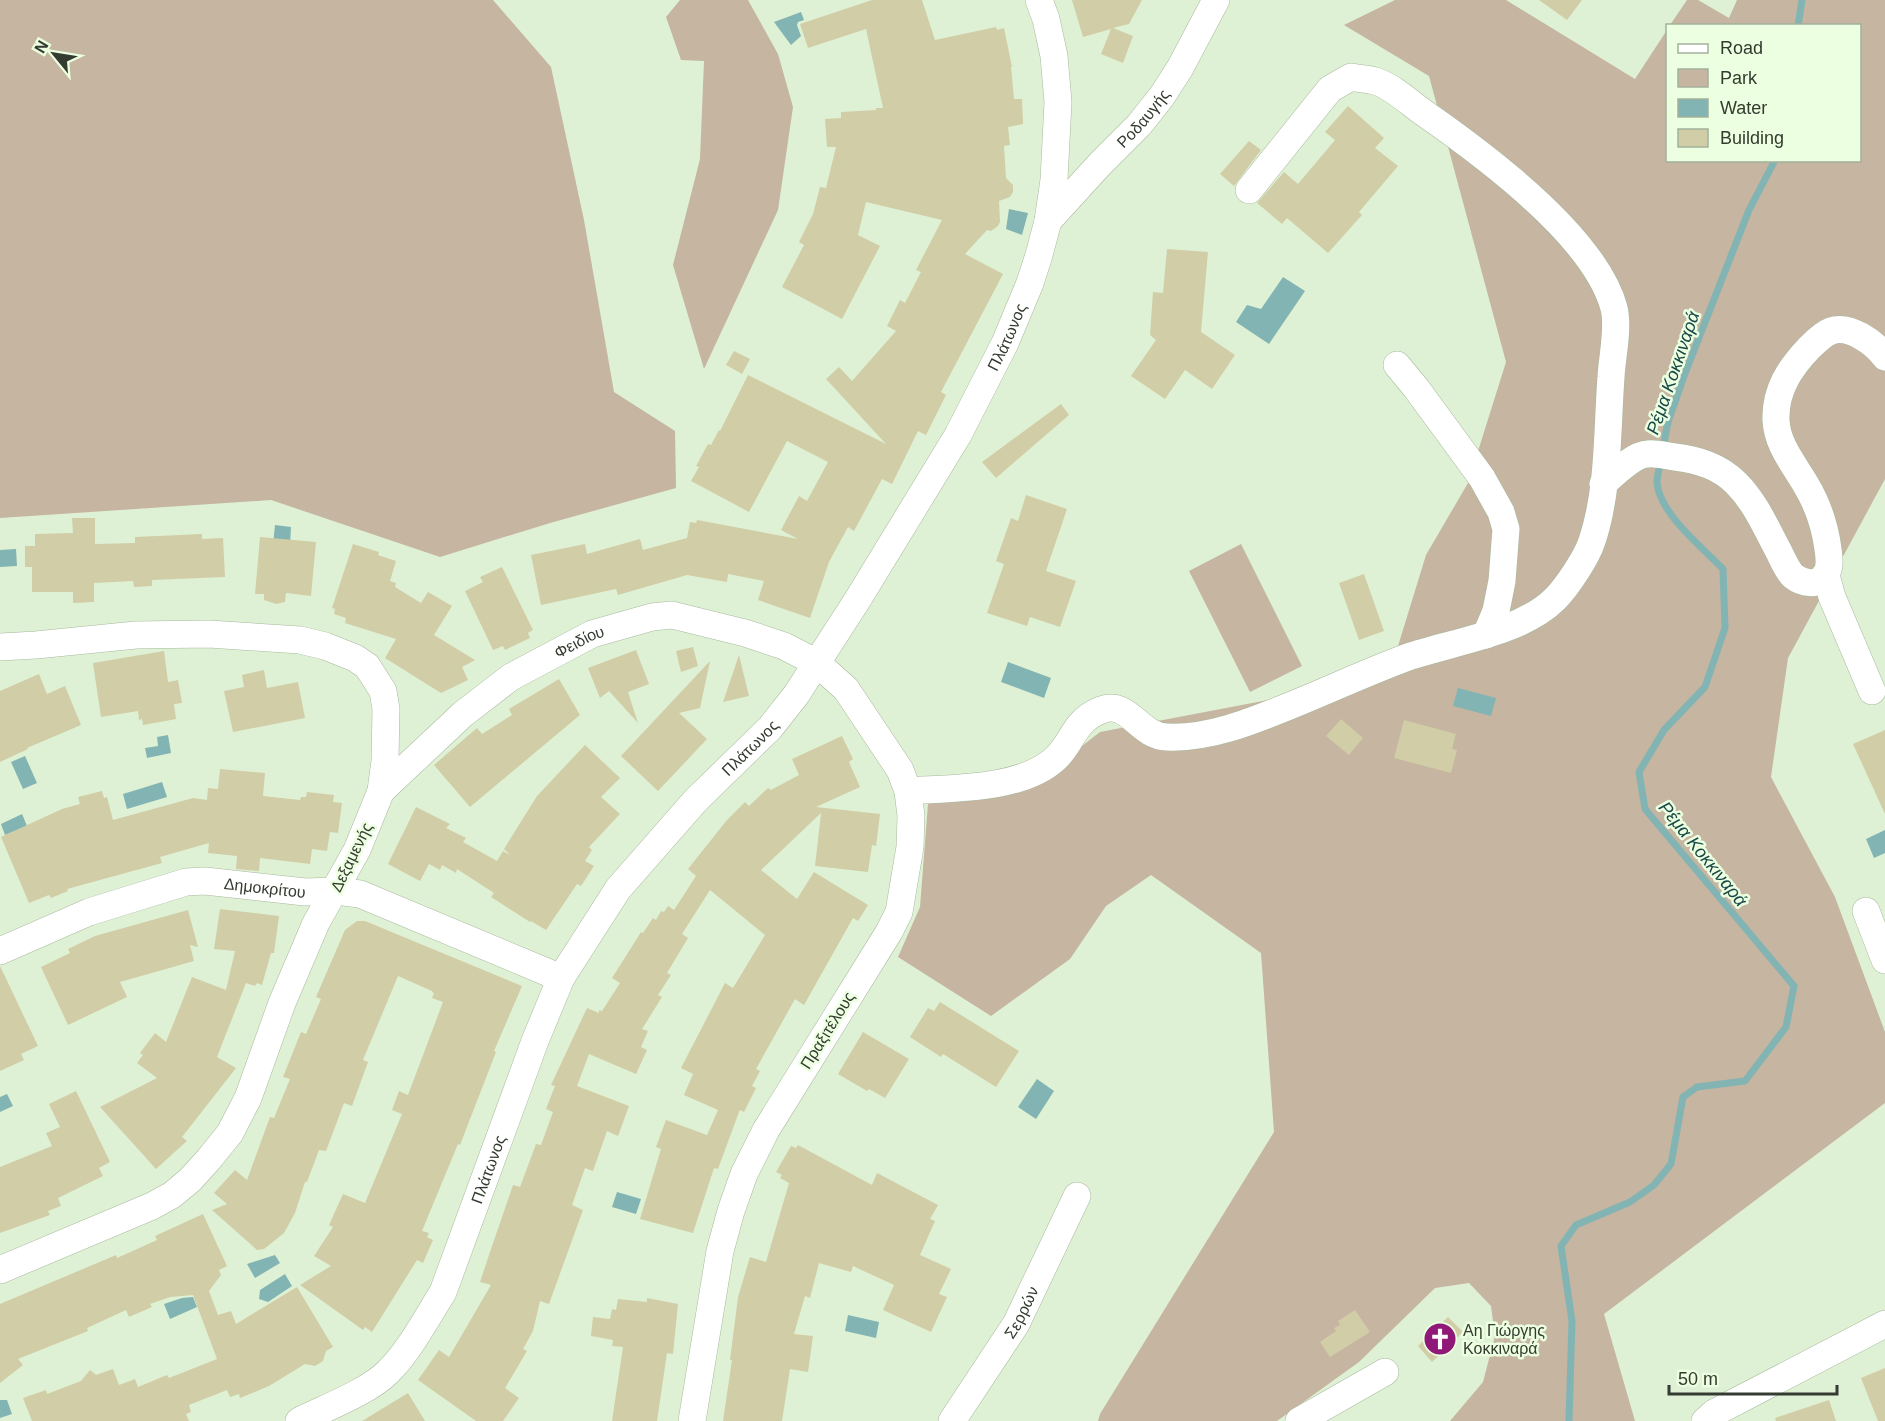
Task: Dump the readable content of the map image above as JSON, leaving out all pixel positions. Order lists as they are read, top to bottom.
{
  "streets": {
    "street": [
      "Ροδαυγής",
      "Πλάτωνος",
      "Φειδίου",
      "Δεξαμενής",
      "Δημοκρίτου",
      "Πραξιτέλους",
      "Σερρών"
    ]
  },
  "crossings": [
    ["Ροδαυγής", "Πλάτωνος"],
    ["Πλάτωνος", "Φειδίου"],
    ["Πλάτωνος", "Δημοκρίτου"],
    ["Πλάτωνος", "Πραξιτέλους"],
    ["Φειδίου", "Δεξαμενής"],
    ["Φειδίου", "Πραξιτέλους"],
    ["Δεξαμενής", "Δημοκρίτου"]
  ],
  "water": ["Ρέμα Κοκκιναρά"],
  "places": {
    "church": ["Αη Γιώργης Κοκκιναρά"]
  },
  "legend": [
    "Road",
    "Park",
    "Water",
    "Building"
  ],
  "scale_bar": "50 m",
  "north": "top left"
}
